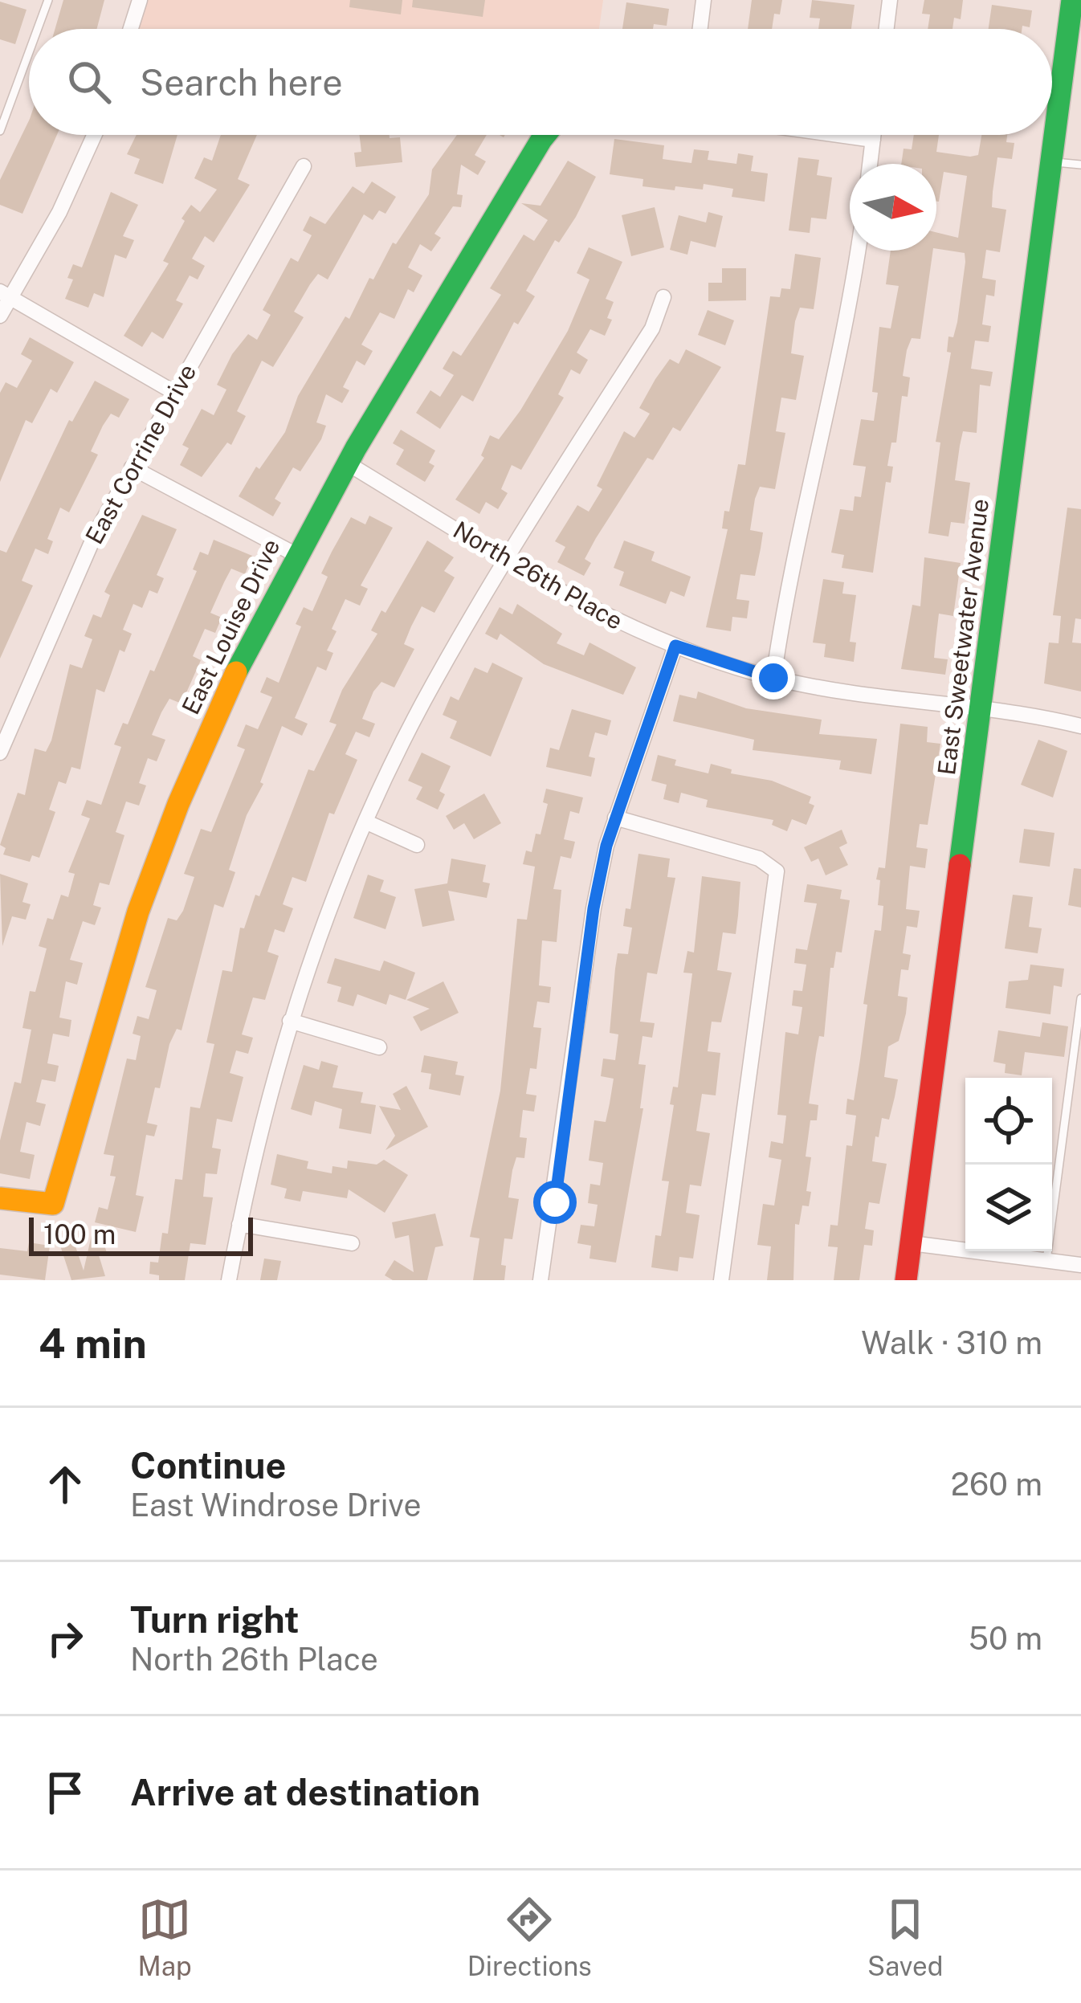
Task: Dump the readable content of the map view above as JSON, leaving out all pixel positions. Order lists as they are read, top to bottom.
{
  "streets": {
    "street": [
      "East Corrine Drive",
      "North 26th Place",
      "East Louise Drive",
      "East Sweetwater Avenue"
    ]
  },
  "crossings": [
    ["North 26th Place", "East Louise Drive"],
    ["North 26th Place", "East Sweetwater Avenue"]
  ],
  "scale_bar": "100 m",
  "north": "right",
  "page": {
    "search": "Search here",
    "scale": "100 m",
    "heading": ["4 min", "Walk · 310 m"],
    "list": [
      ["Continue", "East Windrose Drive", "260 m"],
      ["Turn right", "North 26th Place", "50 m"],
      "Arrive at destination"
    ],
    "nav": ["Map", "Directions", "Saved"]
  }
}
